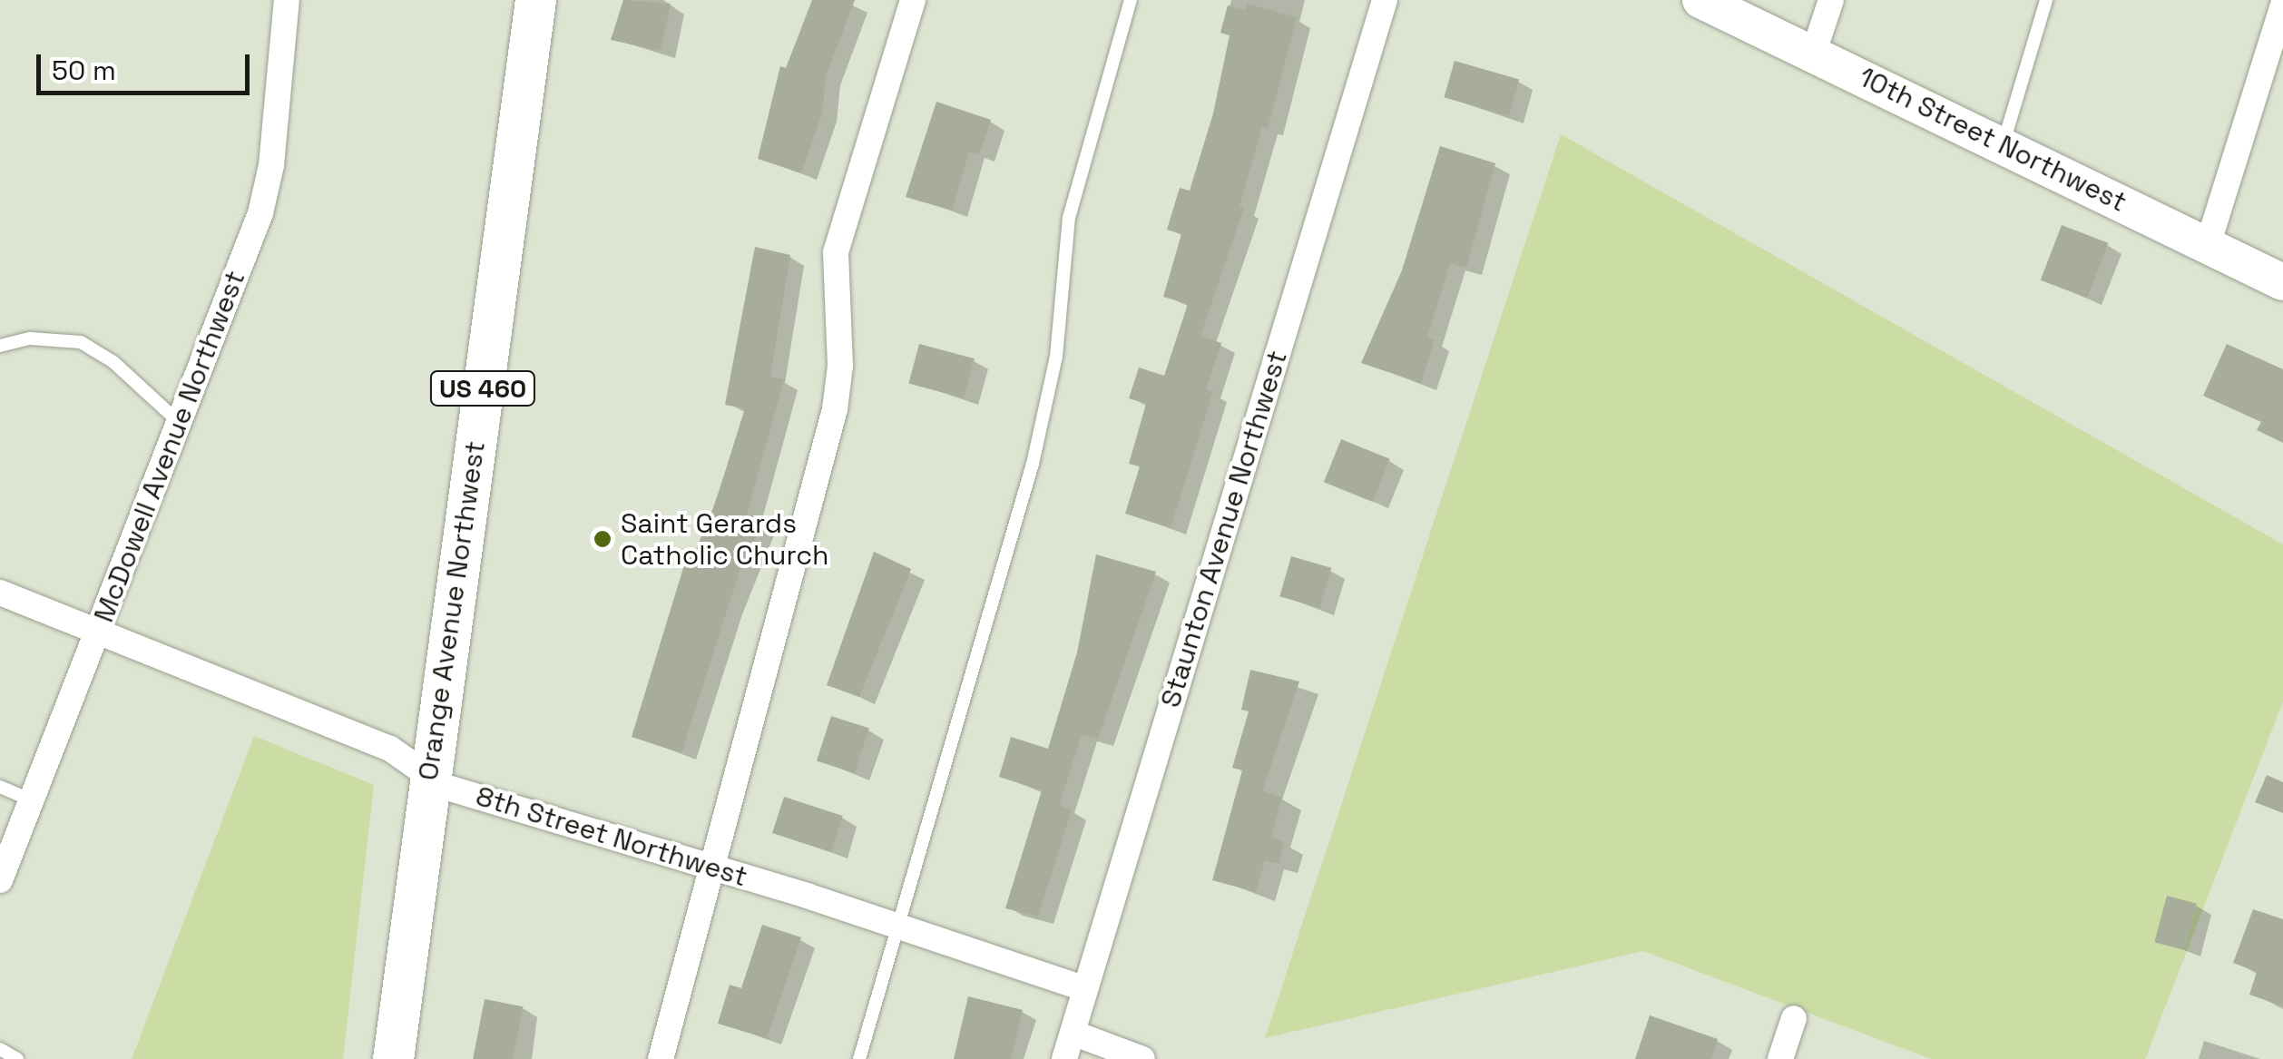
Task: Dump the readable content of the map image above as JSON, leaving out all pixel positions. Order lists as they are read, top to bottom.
{
  "streets": {
    "main road": ["10th Street Northwest", "US 460", "Orange Avenue Northwest"],
    "street": ["McDowell Avenue Northwest", "Staunton Avenue Northwest", "8th Street Northwest"]
  },
  "crossings": [
    ["McDowell Avenue Northwest", "8th Street Northwest"],
    ["Staunton Avenue Northwest", "8th Street Northwest"],
    ["Orange Avenue Northwest", "8th Street Northwest"]
  ],
  "places": ["Saint Gerards Catholic Church"],
  "scale_bar": "50 m"
}
